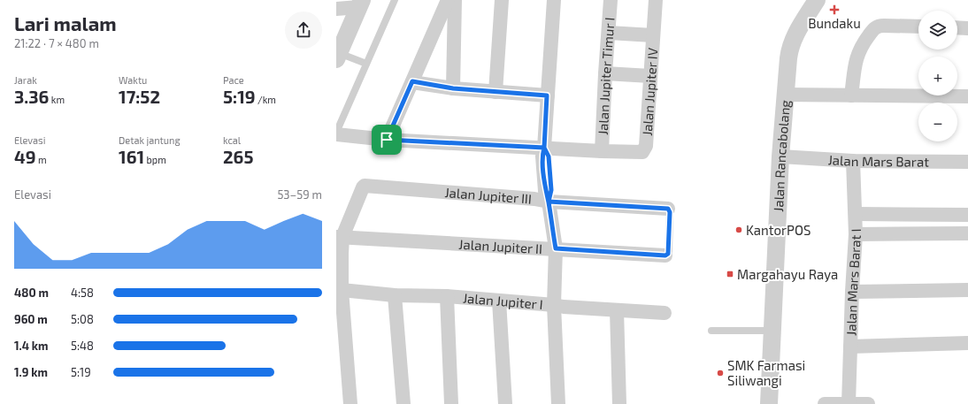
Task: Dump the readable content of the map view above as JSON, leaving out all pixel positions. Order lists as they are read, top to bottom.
{
  "streets": {
    "street": [
      "Jalan Jupiter Timur I",
      "Jalan Jupiter IV",
      "Jalan Rancabolang",
      "Jalan Mars Barat",
      "Jalan Jupiter III",
      "Jalan Jupiter II",
      "Jalan Mars Barat I",
      "Jalan Jupiter I"
    ]
  },
  "crossings": [
    ["Jalan Jupiter Timur I", "Jalan Jupiter IV"],
    ["Jalan Rancabolang", "Jalan Mars Barat"],
    ["Jalan Mars Barat", "Jalan Mars Barat I"],
    ["Jalan Jupiter III", "Jalan Jupiter II"]
  ],
  "places": {
    "health": ["Bundaku"],
    "other": ["KantorPOS", "SMK Farmasi Siliwangi"],
    "transit": ["Margahayu Raya"]
  },
  "page": {
    "heading": ["Lari malam", "21:22 · 7 × 480 m"],
    "map_buttons": ["+", "−"],
    "stats": [
      ["Jarak", "3.36 km"],
      ["Waktu", "17:52"],
      ["Pace", "5:19 /km"],
      ["Elevasi", "49 m"],
      ["Detak jantung", "161 bpm"],
      ["kcal", "265"]
    ],
    "chart": ["Elevasi", "53–59 m"],
    "list": [
      {
        "name": "480 m",
        "note": "4:58"
      },
      {
        "name": "960 m",
        "note": "5:08"
      },
      {
        "name": "1.4 km",
        "note": "5:48"
      },
      {
        "name": "1.9 km",
        "note": "5:19"
      }
    ]
  }
}
